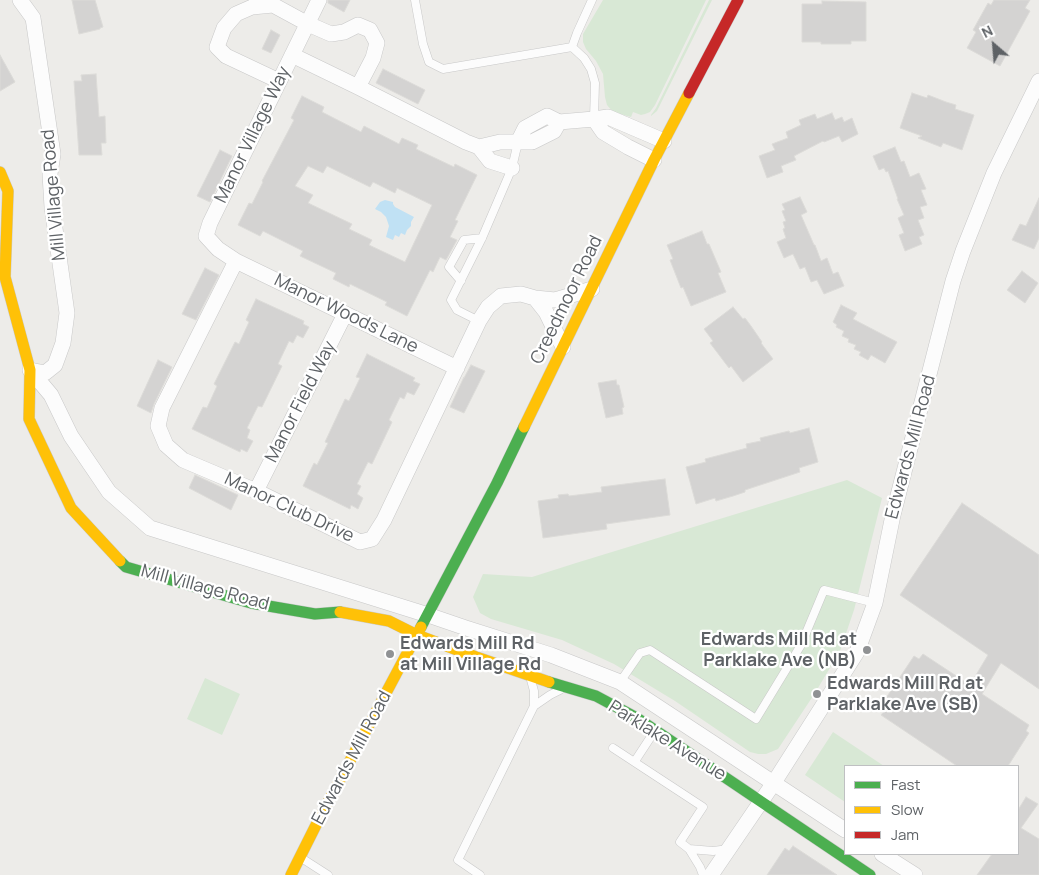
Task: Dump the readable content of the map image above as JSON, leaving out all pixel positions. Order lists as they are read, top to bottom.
{
  "streets": {
    "street": [
      "Manor Village Way",
      "Mill Village Road",
      "Creedmoor Road",
      "Manor Woods Lane",
      "Manor Field Way",
      "Edwards Mill Road",
      "Manor Club Drive",
      "Parklake Avenue"
    ]
  },
  "crossings": [
    ["Manor Village Way", "Manor Woods Lane"],
    ["Manor Village Way", "Manor Club Drive"],
    ["Mill Village Road", "Creedmoor Road"],
    ["Mill Village Road", "Edwards Mill Road"],
    ["Mill Village Road", "Parklake Avenue"],
    ["Creedmoor Road", "Edwards Mill Road"],
    ["Creedmoor Road", "Manor Club Drive"],
    ["Creedmoor Road", "Parklake Avenue"],
    ["Manor Woods Lane", "Manor Field Way"],
    ["Manor Woods Lane", "Manor Club Drive"],
    ["Manor Field Way", "Manor Club Drive"],
    ["Edwards Mill Road", "Parklake Avenue"]
  ],
  "places": ["Edwards Mill Rd at Parklake Ave (NB)", "Edwards Mill Rd at Mill Village Rd", "Edwards Mill Rd at Parklake Ave (SB)"],
  "legend": ["Fast", "Slow", "Jam"],
  "north": "top left"
}
